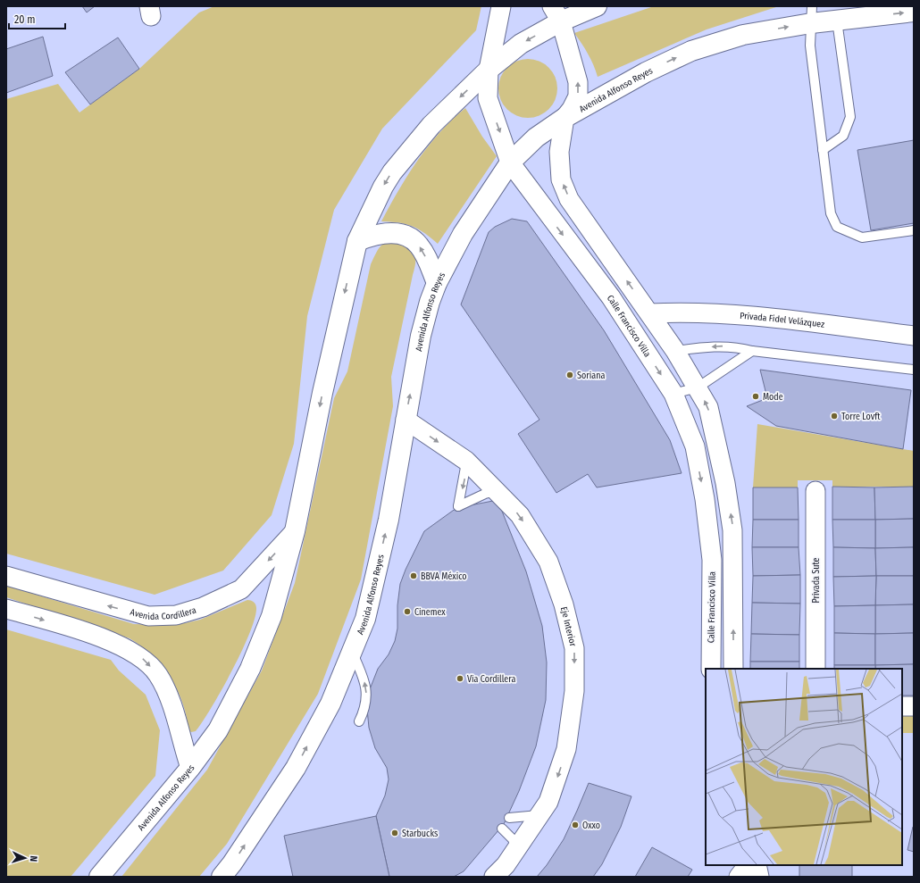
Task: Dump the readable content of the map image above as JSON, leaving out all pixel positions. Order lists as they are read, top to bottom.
{
  "streets": {
    "main road": ["Avenida Alfonso Reyes"],
    "street": [
      "Privada Fidel Velázquez",
      "Calle Francisco Villa",
      "Privada Sute",
      "Avenida Cordillera",
      "Eje Interior"
    ]
  },
  "crossings": [
    ["Avenida Alfonso Reyes", "Calle Francisco Villa"],
    ["Avenida Alfonso Reyes", "Avenida Cordillera"],
    ["Avenida Alfonso Reyes", "Eje Interior"]
  ],
  "one_way": ["Avenida Cordillera", "Eje Interior"],
  "places": [
    "Soriana",
    "Mode",
    "Torre Lovft",
    "BBVA México",
    "Cinemex",
    "Via Cordillera",
    "Oxxo",
    "Starbucks"
  ],
  "scale_bar": "20 m",
  "north": "right"
}
